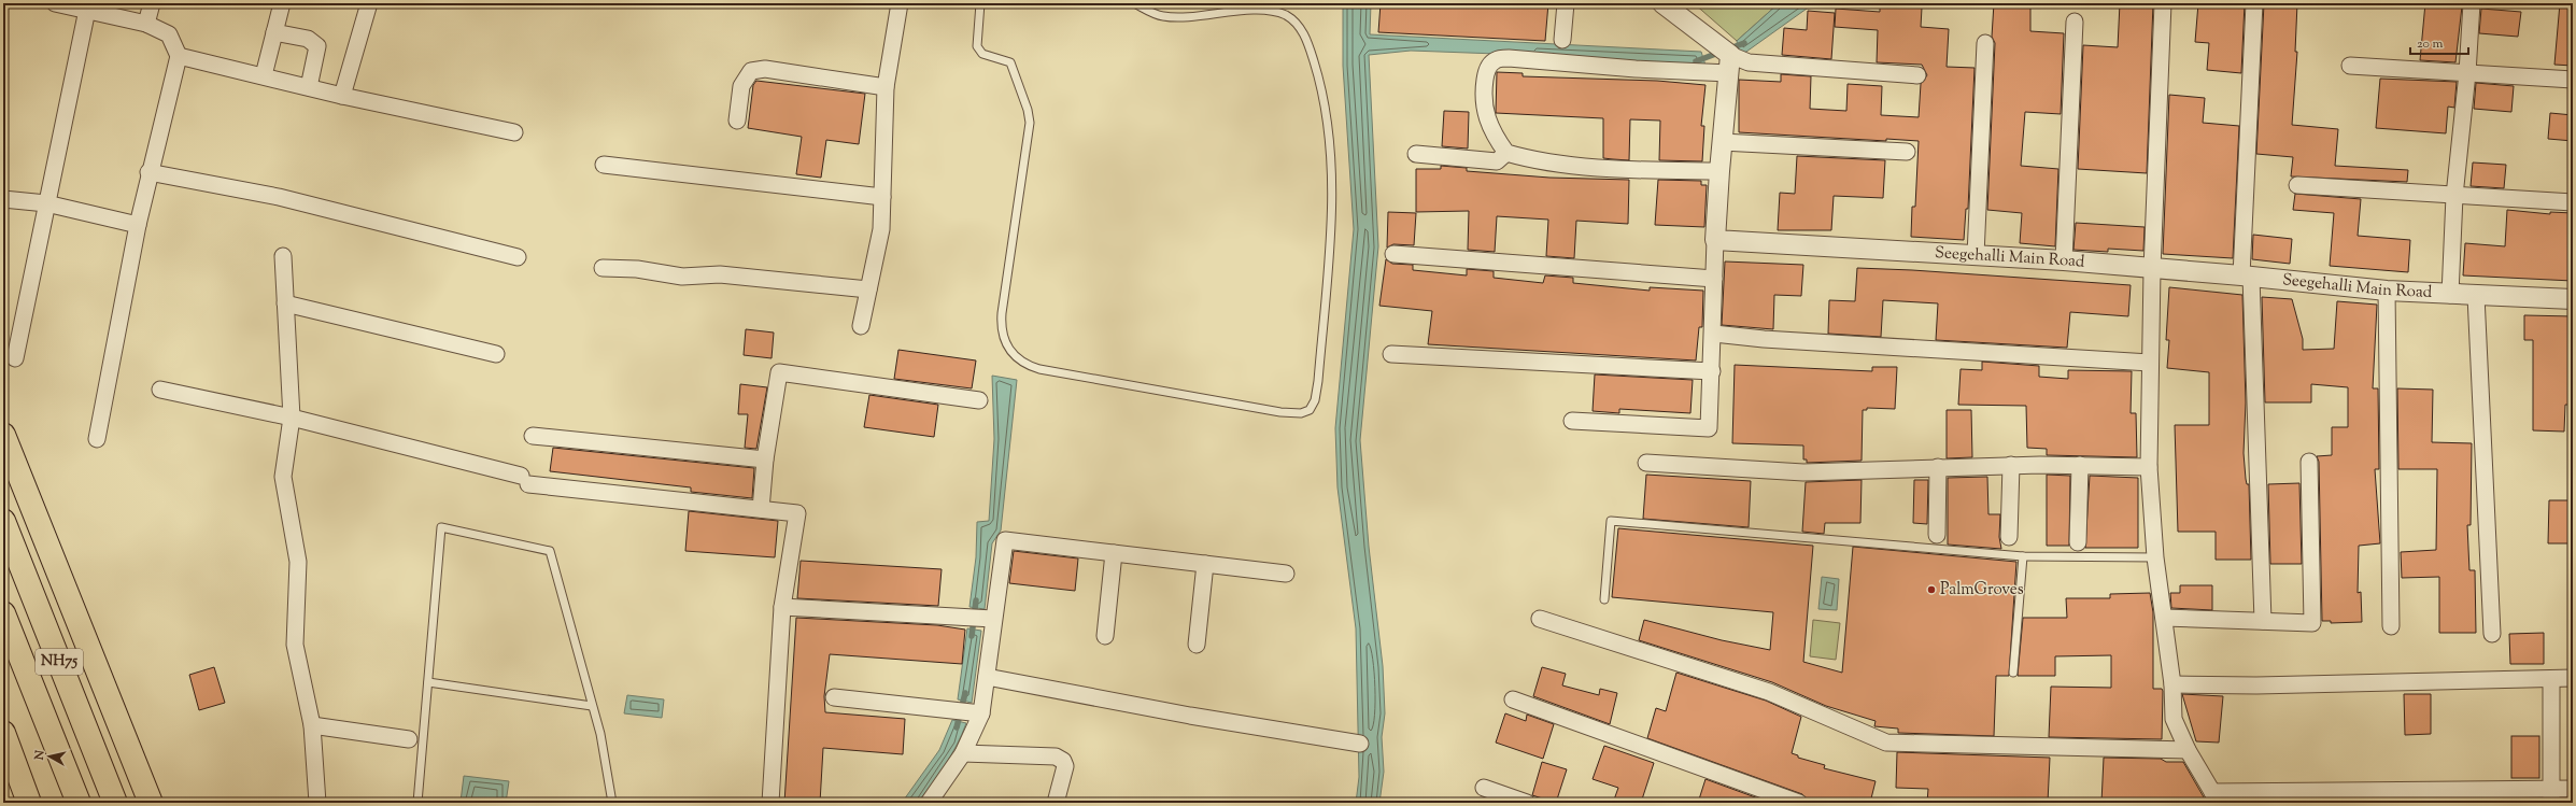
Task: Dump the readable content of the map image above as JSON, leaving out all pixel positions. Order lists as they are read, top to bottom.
{
  "streets": {
    "main road": ["NH75"],
    "street": ["Seegehalli Main Road"]
  },
  "places": ["PalmGroves"],
  "scale_bar": "20 m",
  "north": "left"
}
